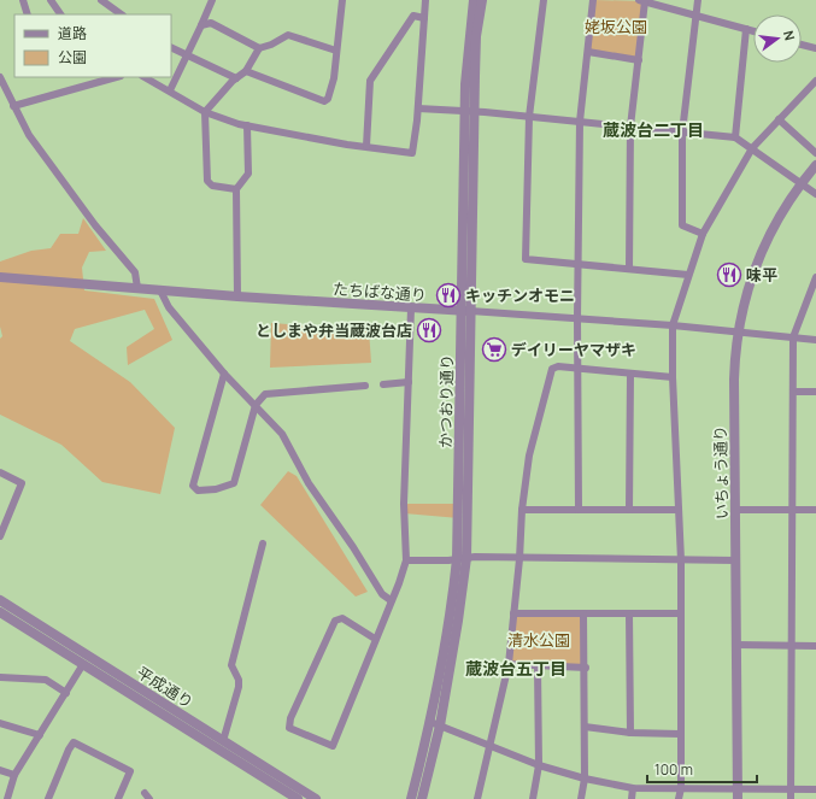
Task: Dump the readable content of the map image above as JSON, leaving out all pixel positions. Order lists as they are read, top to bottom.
{
  "streets": {
    "street": [
      "たちばな通り",
      "かつおり通り",
      "いちょう通り",
      "平成通り"
    ]
  },
  "crossings": [
    ["たちばな通り", "かつおり通り"],
    ["たちばな通り", "いちょう通り"]
  ],
  "districts": ["蔵波台二丁目", "蔵波台五丁目"],
  "parks": ["姥坂公園", "清水公園"],
  "places": {
    "restaurant": ["味平", "キッチンオモニ", "としまや弁当蔵波台店"],
    "supermarket": ["デイリーヤマザキ"]
  },
  "legend": ["道路", "公園"],
  "scale_bar": "100 m",
  "north": "right"
}
